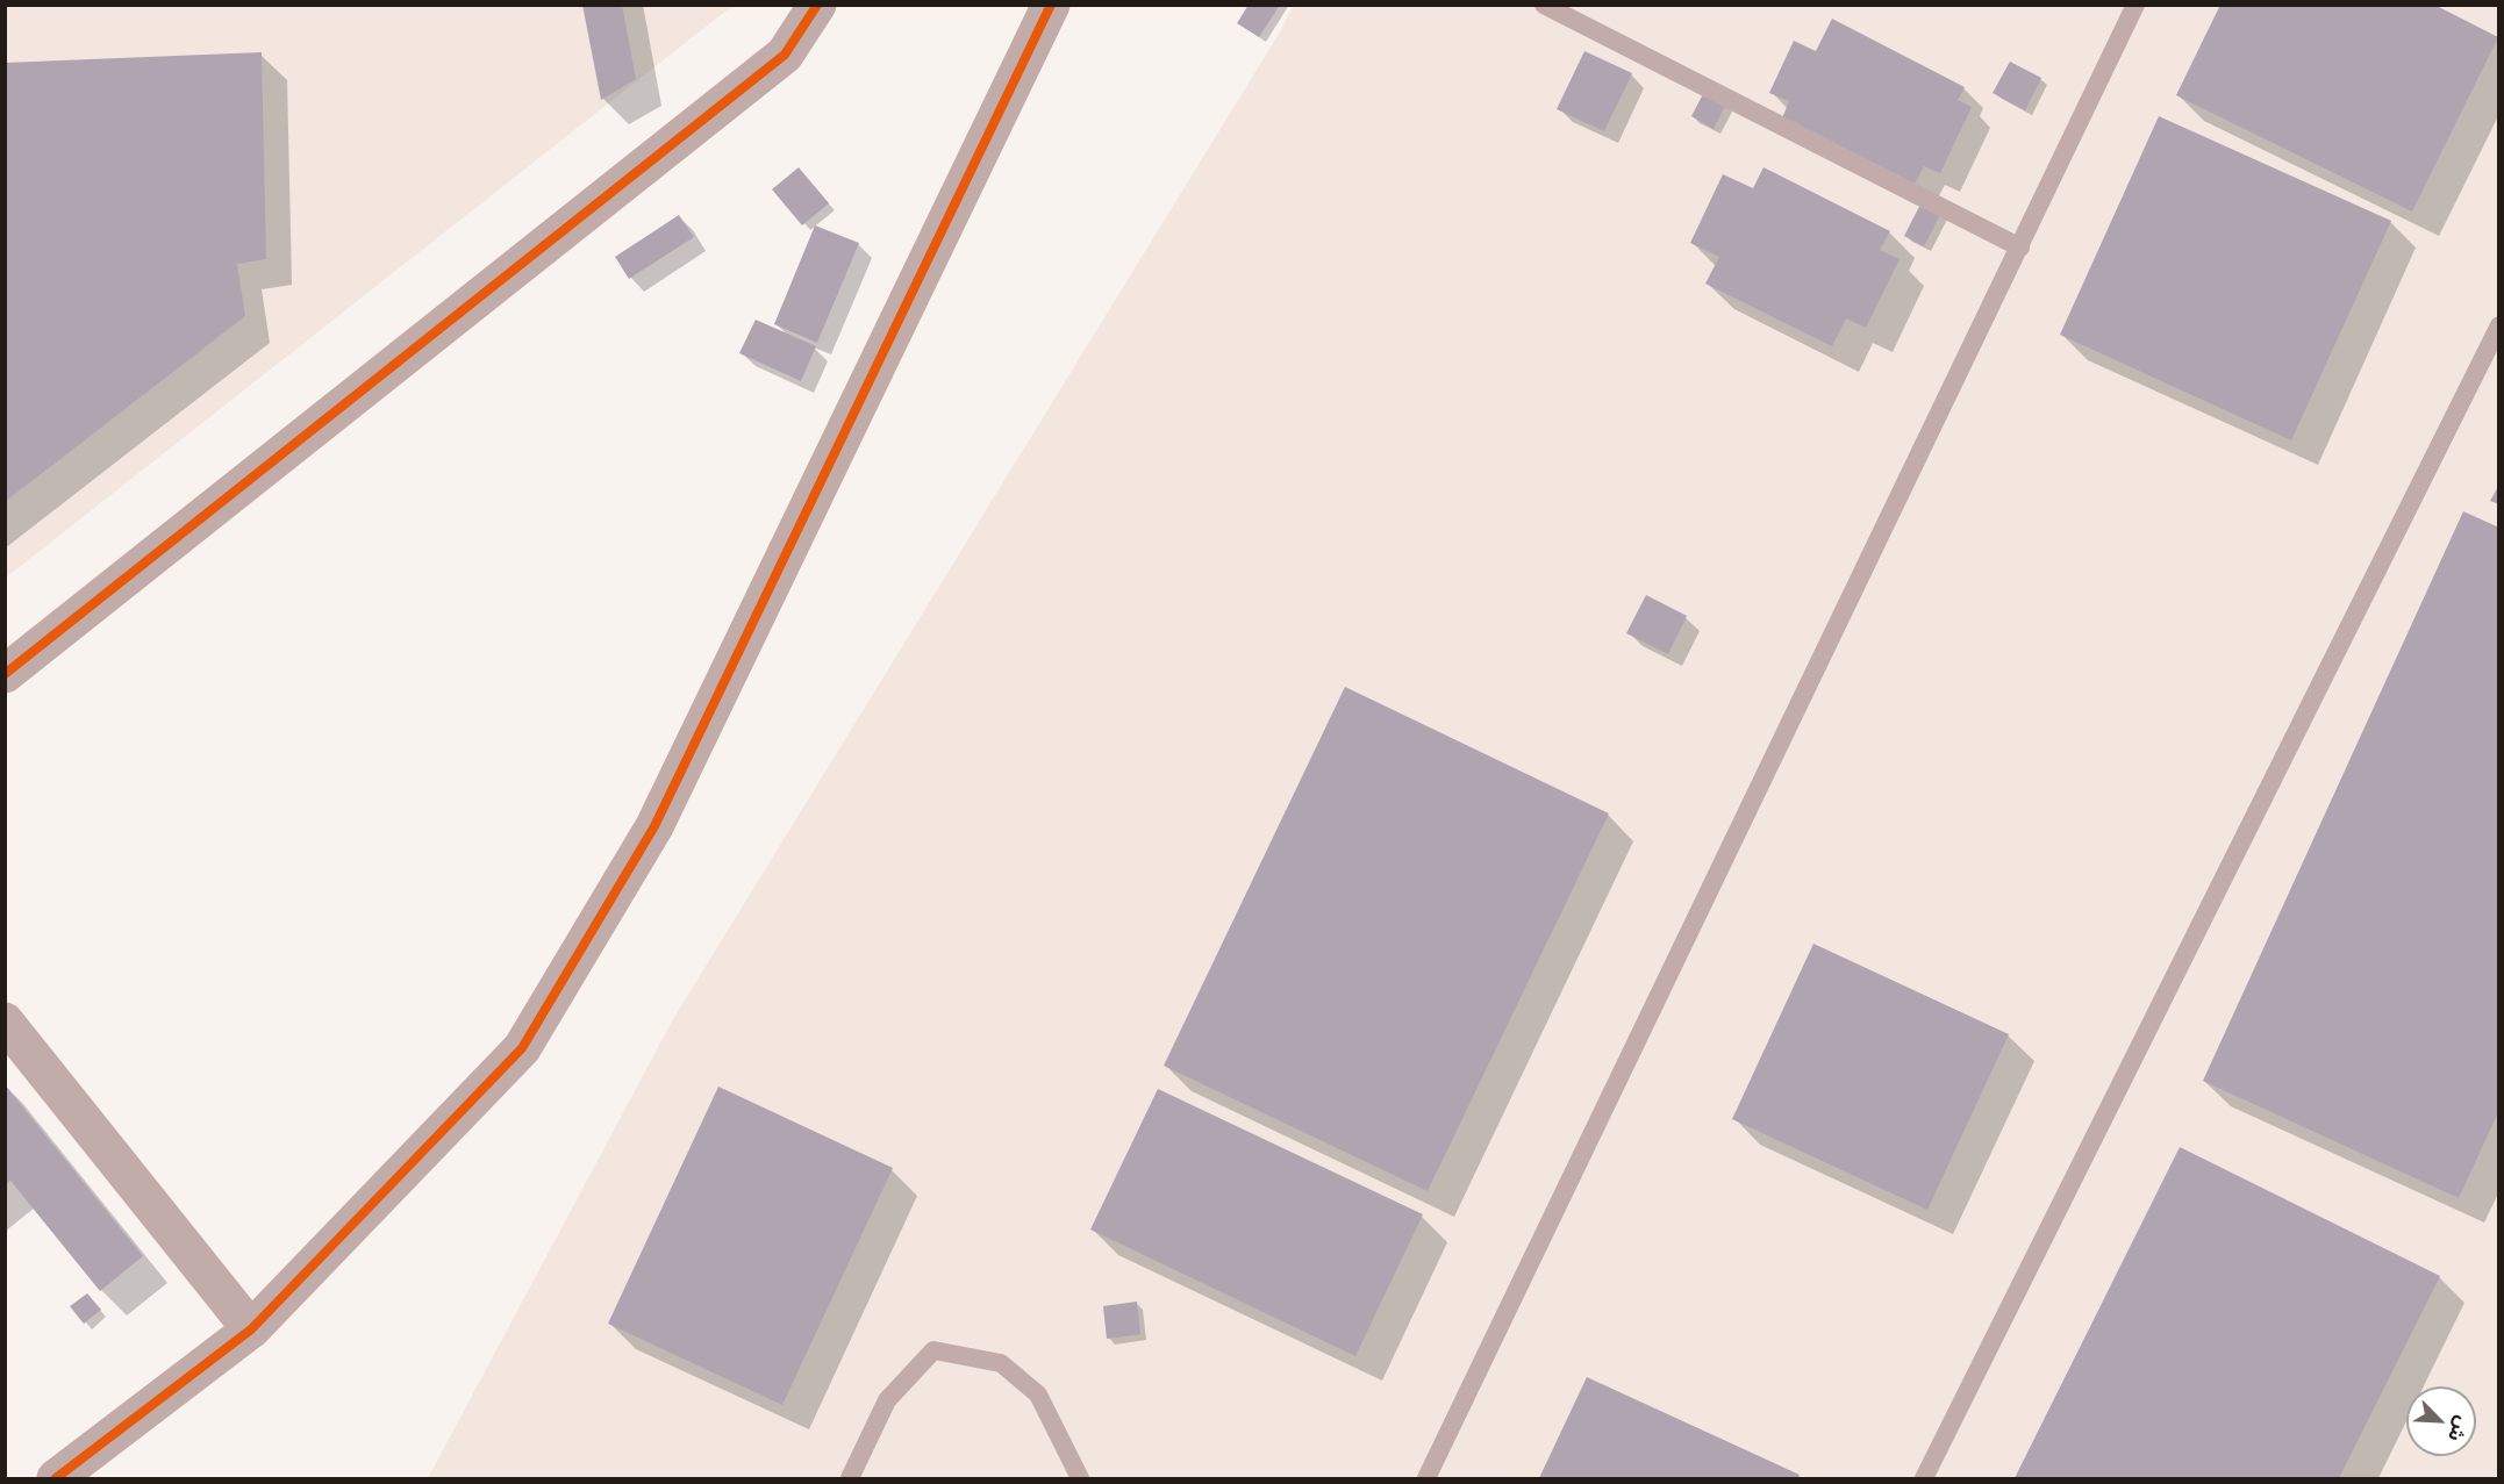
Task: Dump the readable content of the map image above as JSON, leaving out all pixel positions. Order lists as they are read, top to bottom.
{
  "north": "bottom right"
}
